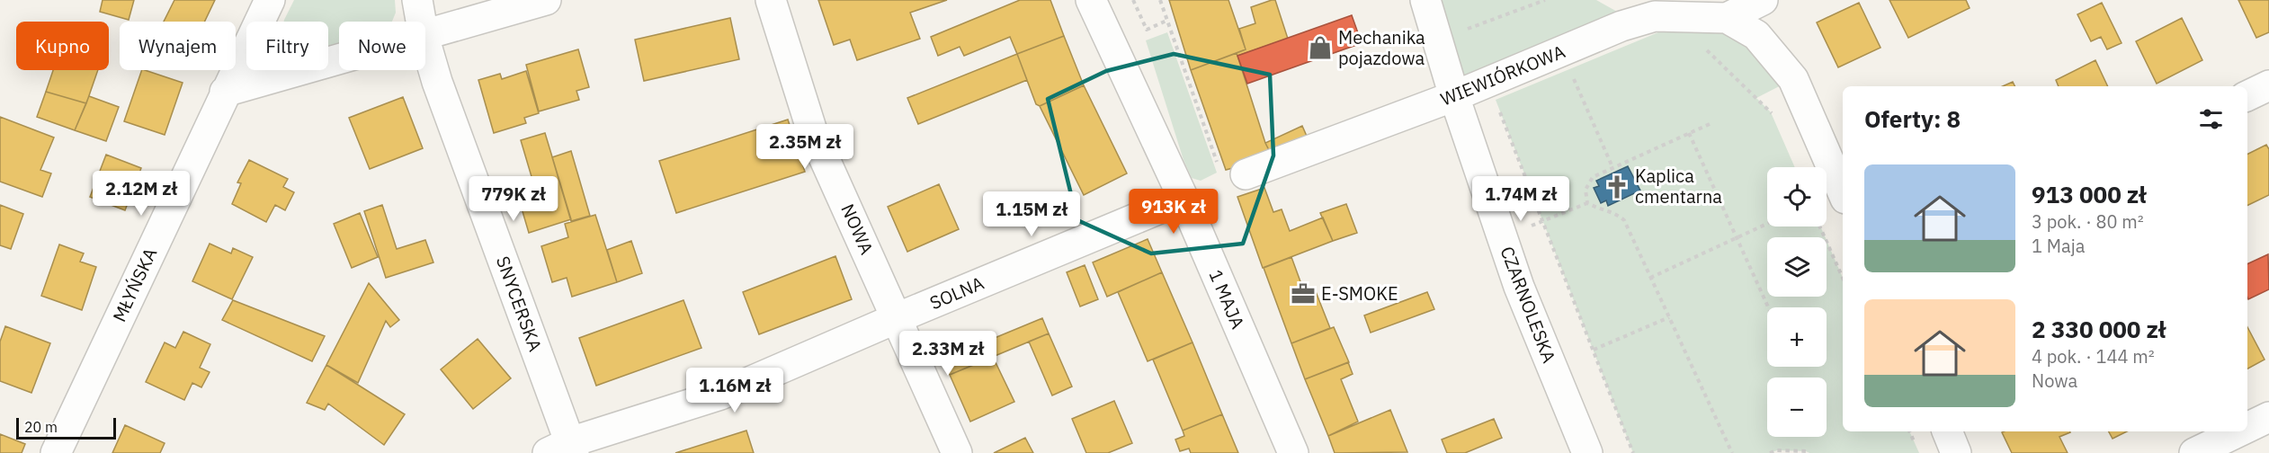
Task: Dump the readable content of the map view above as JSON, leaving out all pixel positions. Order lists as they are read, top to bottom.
{
  "streets": {
    "street": [
      "WIEWIÓRKOWA",
      "NOWA",
      "MŁYŃSKA",
      "SOLNA",
      "1 MAJA",
      "SNYCERSKA",
      "CZARNOLESKA"
    ]
  },
  "crossings": [
    ["WIEWIÓRKOWA", "CZARNOLESKA"],
    ["NOWA", "SOLNA"],
    ["SOLNA", "1 MAJA"],
    ["SOLNA", "SNYCERSKA"]
  ],
  "places": {
    "shop": ["Mechanika pojazdowa"],
    "church": ["Kaplica cmentarna"],
    "office": ["E-SMOKE"]
  },
  "scale_bar": "20 m",
  "page": {
    "chip": [
      "Kupno",
      "Wynajem",
      "Filtry",
      "Nowe"
    ],
    "heading": "Oferty: 8",
    "price": [
      "2.35M zł",
      "2.12M zł",
      "779K zł",
      "1.74M zł",
      "913K zł",
      "1.15M zł",
      "2.33M zł",
      "1.16M zł"
    ],
    "list": [
      {
        "name": "913 000 zł",
        "note": "3 pok. · 80 m² · 1 Maja"
      },
      {
        "name": "2 330 000 zł",
        "note": "4 pok. · 144 m² · Nowa"
      }
    ],
    "map_buttons": ["+", "−"],
    "scale": "20 m"
  }
}
